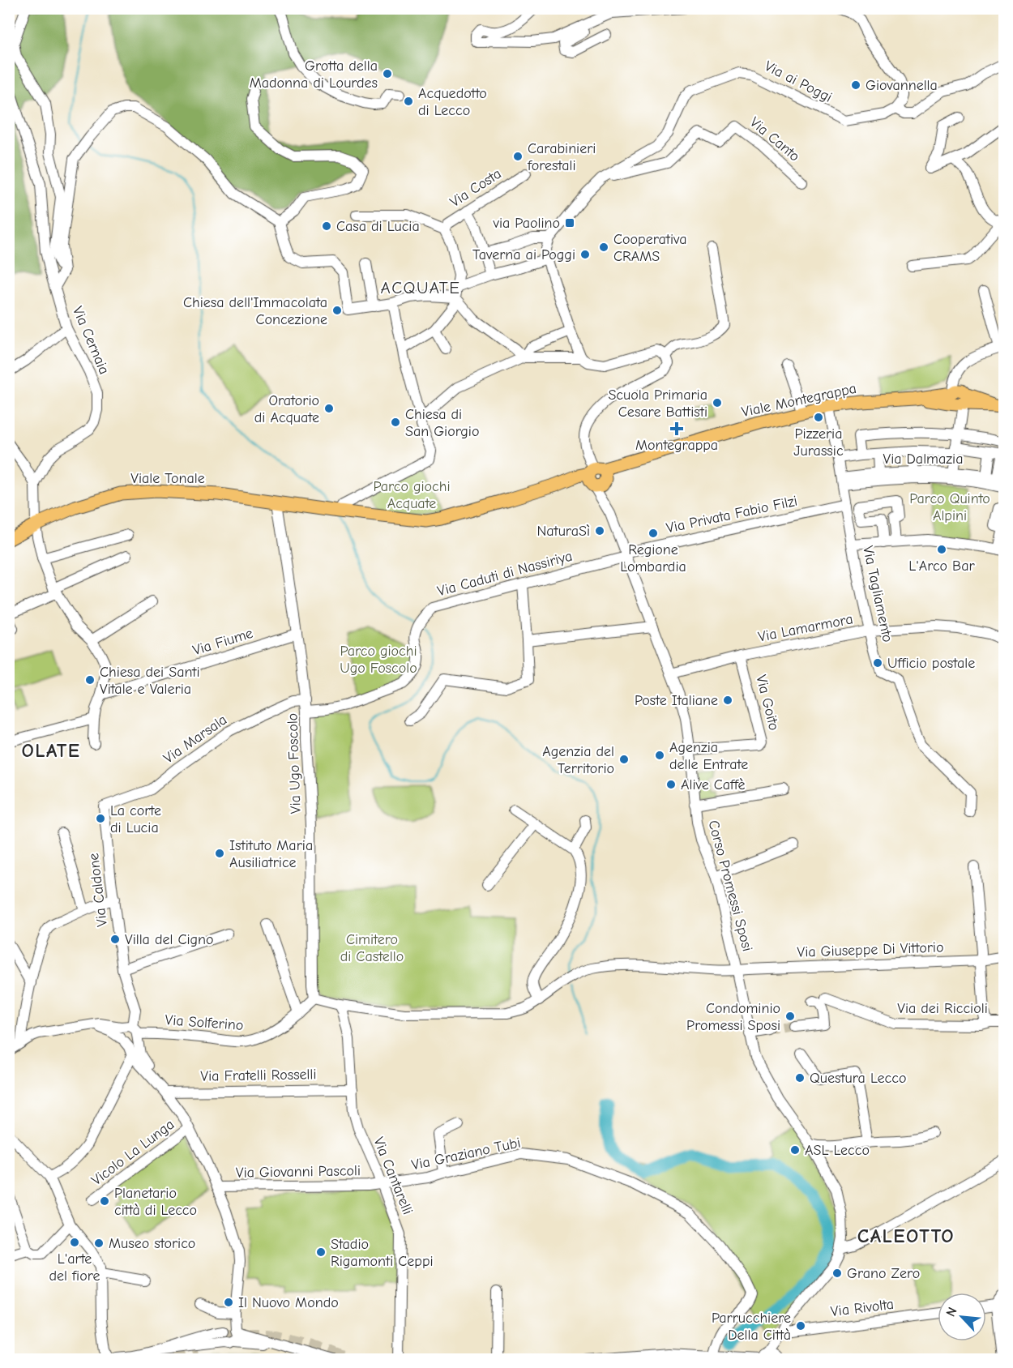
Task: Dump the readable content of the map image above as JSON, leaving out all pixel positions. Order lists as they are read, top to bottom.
{
  "streets": {
    "main road": ["Viale Montegrappa", "Viale Tonale"],
    "street": [
      "Via ai Poggi",
      "Via Canto",
      "Via Costa",
      "Via Cernaia",
      "Via Dalmazia",
      "Via Privata Fabio Filzi",
      "Via Caduti di Nassiriya",
      "Via Tagliamento",
      "Via Lamarmora",
      "Via Fiume",
      "Via Goito",
      "Via Marsala",
      "Via Ugo Foscolo",
      "Corso Promessi Sposi",
      "Via Caldone",
      "Via Giuseppe Di Vittorio",
      "Via dei Riccioli",
      "Via Solferino",
      "Via Fratelli Rosselli",
      "Vicolo La Lunga",
      "Via Graziano Tubi",
      "Via Giovanni Pascoli",
      "Via Cantarelli",
      "Via Rivolta"
    ]
  },
  "crossings": [
    ["Via ai Poggi", "Via Canto"],
    ["Via Cernaia", "Viale Tonale"],
    ["Viale Montegrappa", "Viale Tonale"],
    ["Viale Montegrappa", "Via Tagliamento"],
    ["Viale Montegrappa", "Via Ugo Foscolo"],
    ["Viale Montegrappa", "Corso Promessi Sposi"],
    ["Via Dalmazia", "Via Tagliamento"],
    ["Viale Tonale", "Via Ugo Foscolo"],
    ["Via Privata Fabio Filzi", "Via Caduti di Nassiriya"],
    ["Via Privata Fabio Filzi", "Via Tagliamento"],
    ["Via Privata Fabio Filzi", "Corso Promessi Sposi"],
    ["Via Caduti di Nassiriya", "Via Ugo Foscolo"],
    ["Via Caduti di Nassiriya", "Corso Promessi Sposi"],
    ["Via Tagliamento", "Via Lamarmora"],
    ["Via Lamarmora", "Via Goito"],
    ["Via Lamarmora", "Corso Promessi Sposi"],
    ["Via Fiume", "Via Ugo Foscolo"],
    ["Via Goito", "Corso Promessi Sposi"],
    ["Via Marsala", "Via Ugo Foscolo"],
    ["Via Marsala", "Via Caldone"],
    ["Via Ugo Foscolo", "Via Solferino"],
    ["Corso Promessi Sposi", "Via Giuseppe Di Vittorio"],
    ["Corso Promessi Sposi", "Via Rivolta"],
    ["Via Caldone", "Via Solferino"],
    ["Via Fratelli Rosselli", "Via Cantarelli"],
    ["Via Graziano Tubi", "Via Giovanni Pascoli"],
    ["Via Graziano Tubi", "Via Cantarelli"],
    ["Via Giovanni Pascoli", "Via Cantarelli"]
  ],
  "districts": ["ACQUATE", "OLATE", "CALEOTTO"],
  "parks": [
    "Parco giochi Acquate",
    "Parco Quinto Alpini",
    "Parco giochi Ugo Foscolo",
    "Cimitero di Castello"
  ],
  "places": {
    "other": [
      "Grotta della Madonna di Lourdes",
      "Giovannella",
      "Acquedotto di Lecco",
      "Carabinieri forestali",
      "Casa di Lucia",
      "Cooperativa CRAMS",
      "Taverna ai Poggi",
      "Chiesa dell'Immacolata Concezione",
      "Scuola Primaria Cesare Battisti",
      "Oratorio di Acquate",
      "Pizzeria Jurassic",
      "Chiesa di San Giorgio",
      "NaturaSì",
      "Regione Lombardia",
      "L'Arco Bar",
      "Ufficio postale",
      "Chiesa dei Santi Vitale e Valeria",
      "Poste Italiane",
      "Agenzia delle Entrate",
      "Agenzia del Territorio",
      "Alive Caffè",
      "La corte di Lucia",
      "Istituto Maria Ausiliatrice",
      "Villa del Cigno",
      "Condominio Promessi Sposi",
      "Questura Lecco",
      "ASL Lecco",
      "Planetario città di Lecco",
      "L'arte del fiore",
      "Museo storico",
      "Stadio Rigamonti Ceppi",
      "Grano Zero",
      "Il Nuovo Mondo",
      "Parrucchiere Della Città"
    ],
    "transit": ["via Paolino"],
    "health": ["Montegrappa"]
  },
  "north": "top left"
}
